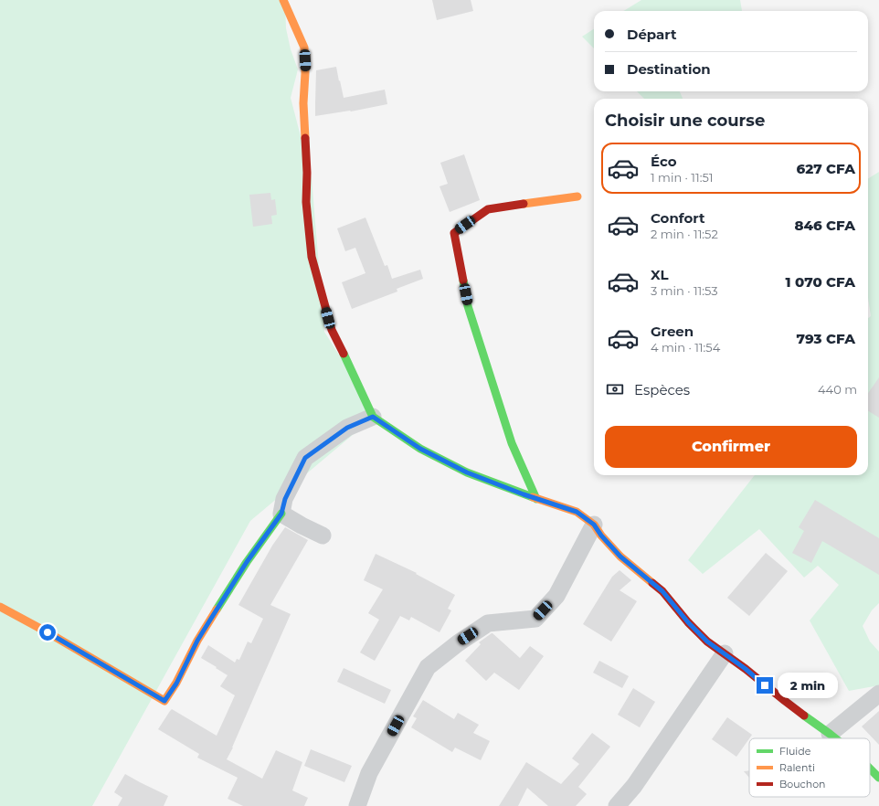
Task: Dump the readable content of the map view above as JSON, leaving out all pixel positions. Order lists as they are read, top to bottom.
{
  "legend": ["Fluide", "Ralenti", "Bouchon"],
  "page": {
    "banner": ["Départ", "Destination"],
    "heading": "Choisir une course",
    "list": [
      {
        "name": "Éco",
        "note": "1 min · 11:51",
        "value": "627 CFA"
      },
      {
        "name": "Confort",
        "note": "2 min · 11:52",
        "value": "846 CFA"
      },
      {
        "name": "XL",
        "note": "3 min · 11:53",
        "value": "1 070 CFA"
      },
      {
        "name": "Green",
        "note": "4 min · 11:54",
        "value": "793 CFA"
      }
    ],
    "pay": ["Espèces", "440 m"],
    "buttons": "Confirmer",
    "bubble": "2 min"
  }
}
